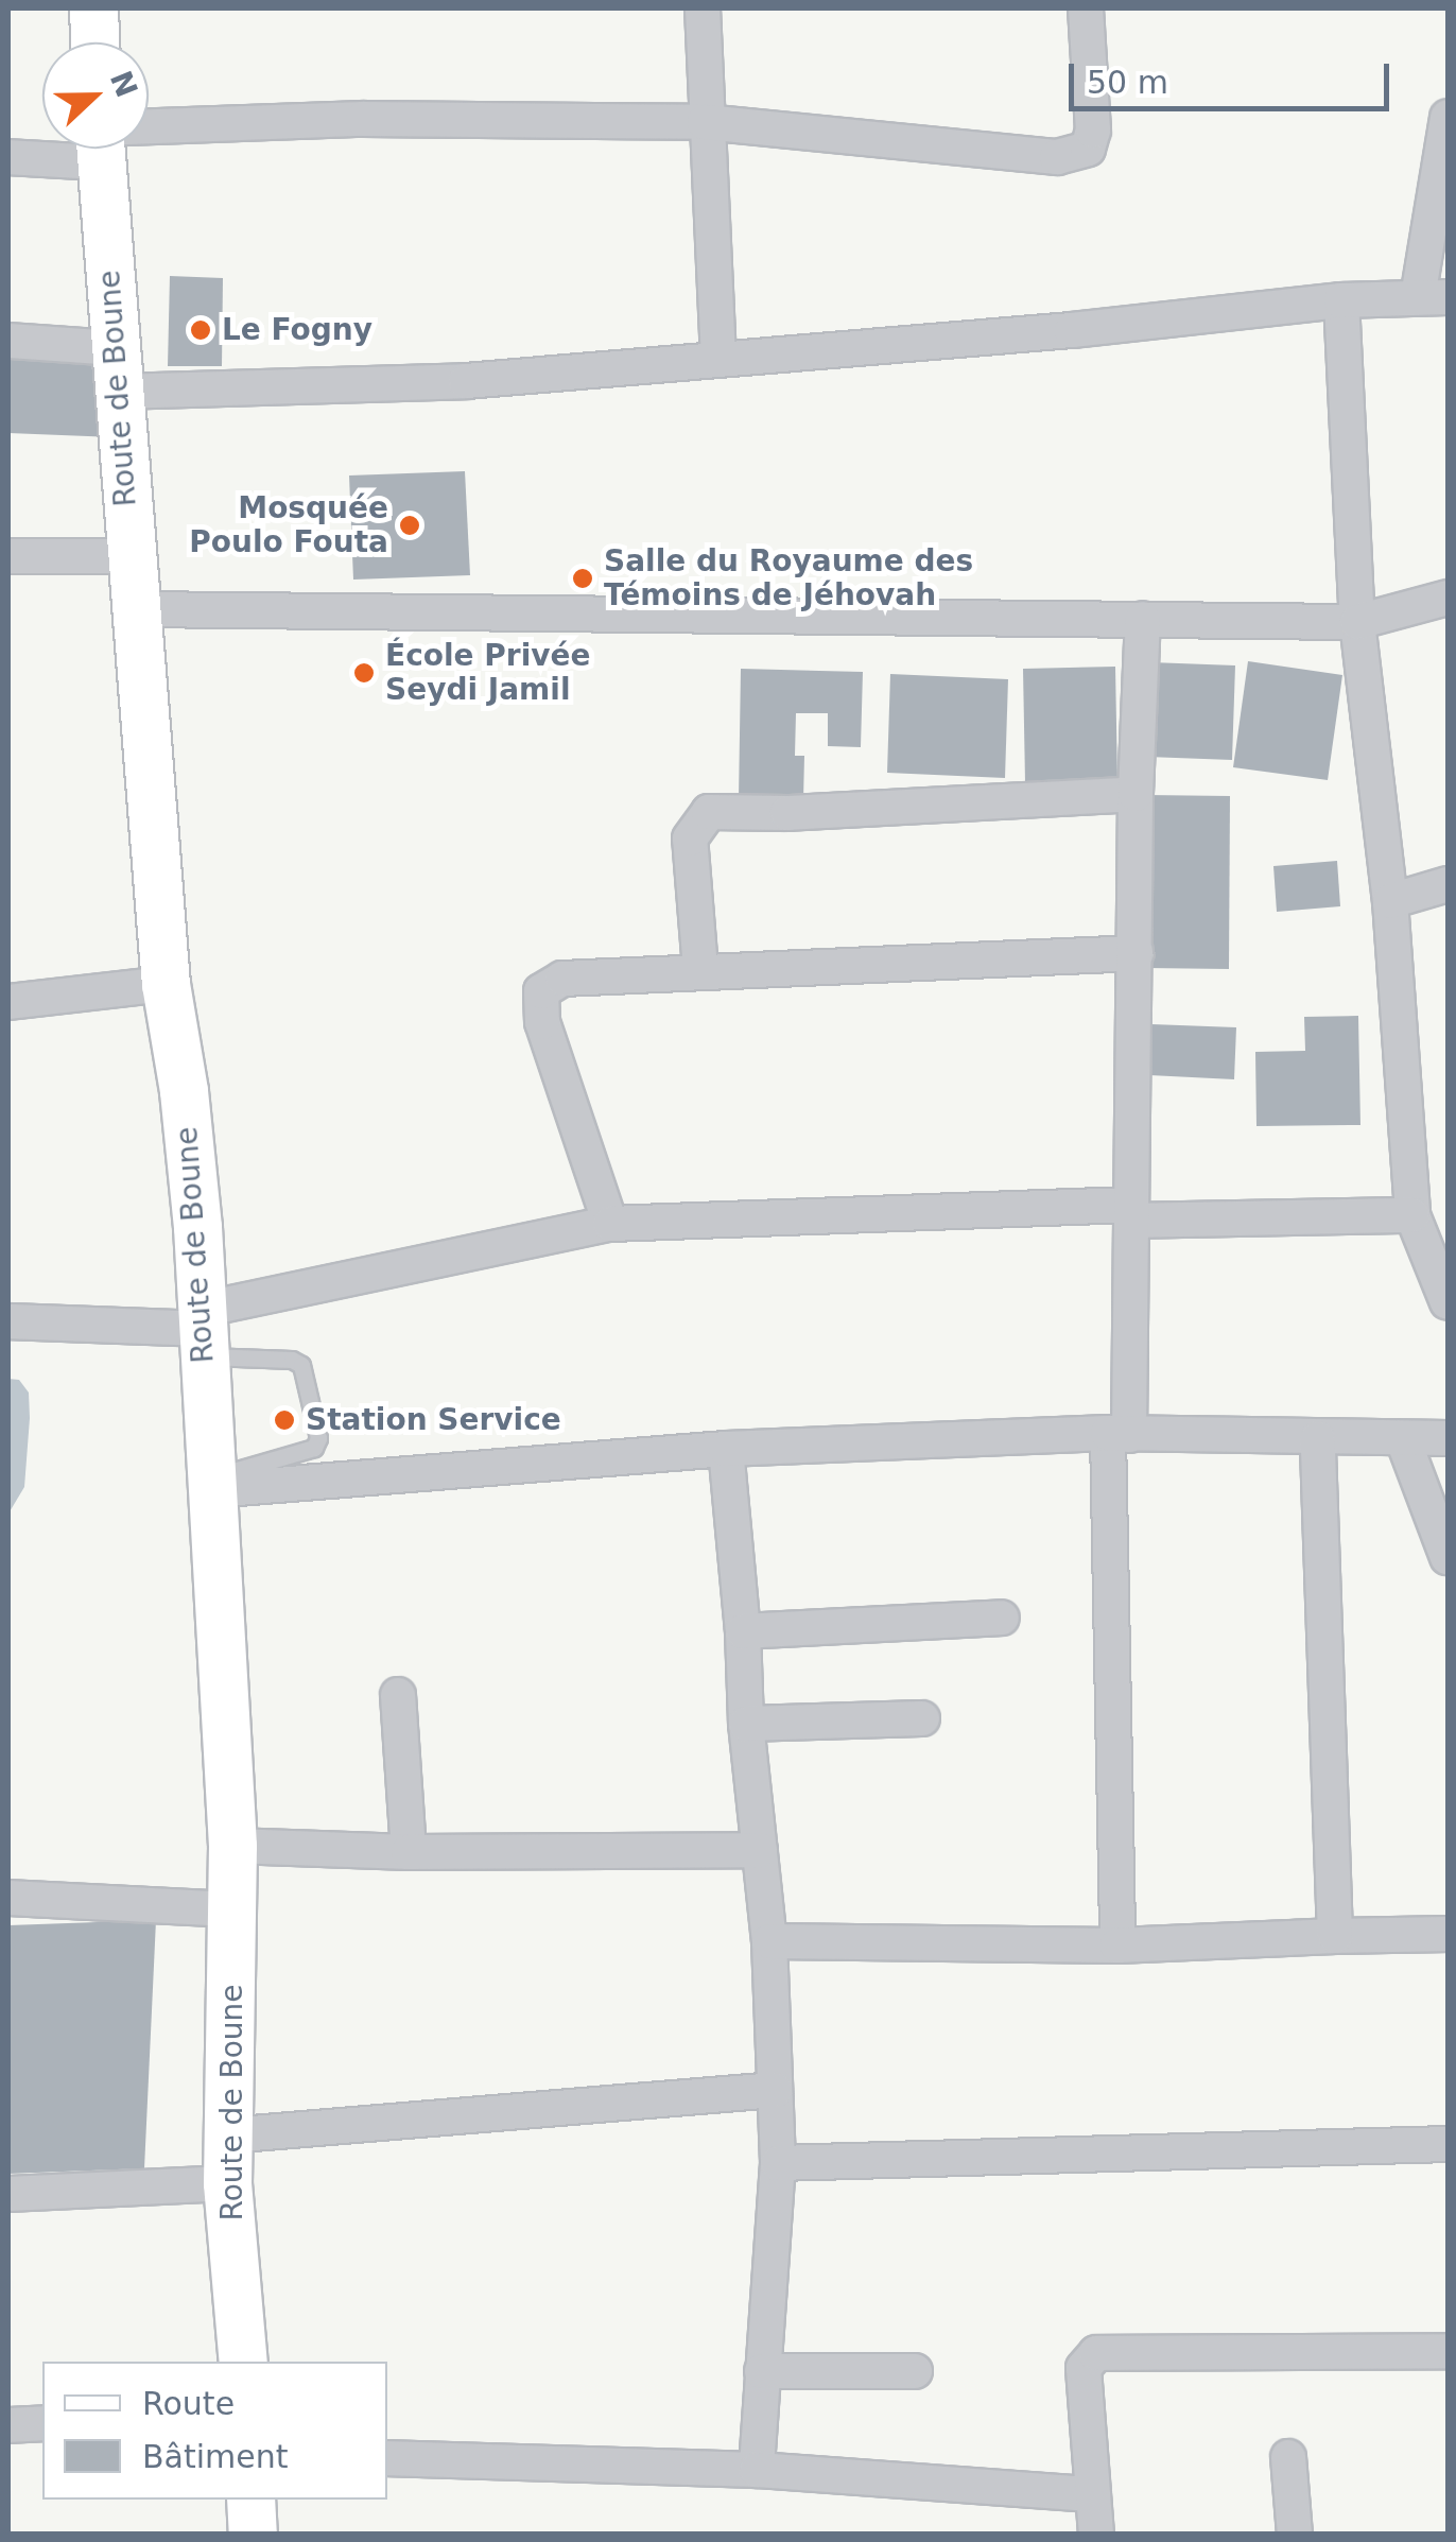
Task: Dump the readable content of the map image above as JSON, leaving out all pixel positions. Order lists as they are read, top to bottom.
{
  "streets": {
    "street": ["Route de Boune"]
  },
  "places": [
    "Le Fogny",
    "Mosquée Poulo Fouta",
    "Salle du Royaume des Témoins de Jéhovah",
    "École Privée Seydi Jamil",
    "Station Service"
  ],
  "legend": ["Route", "Bâtiment"],
  "scale_bar": "50 m",
  "north": "right"
}
